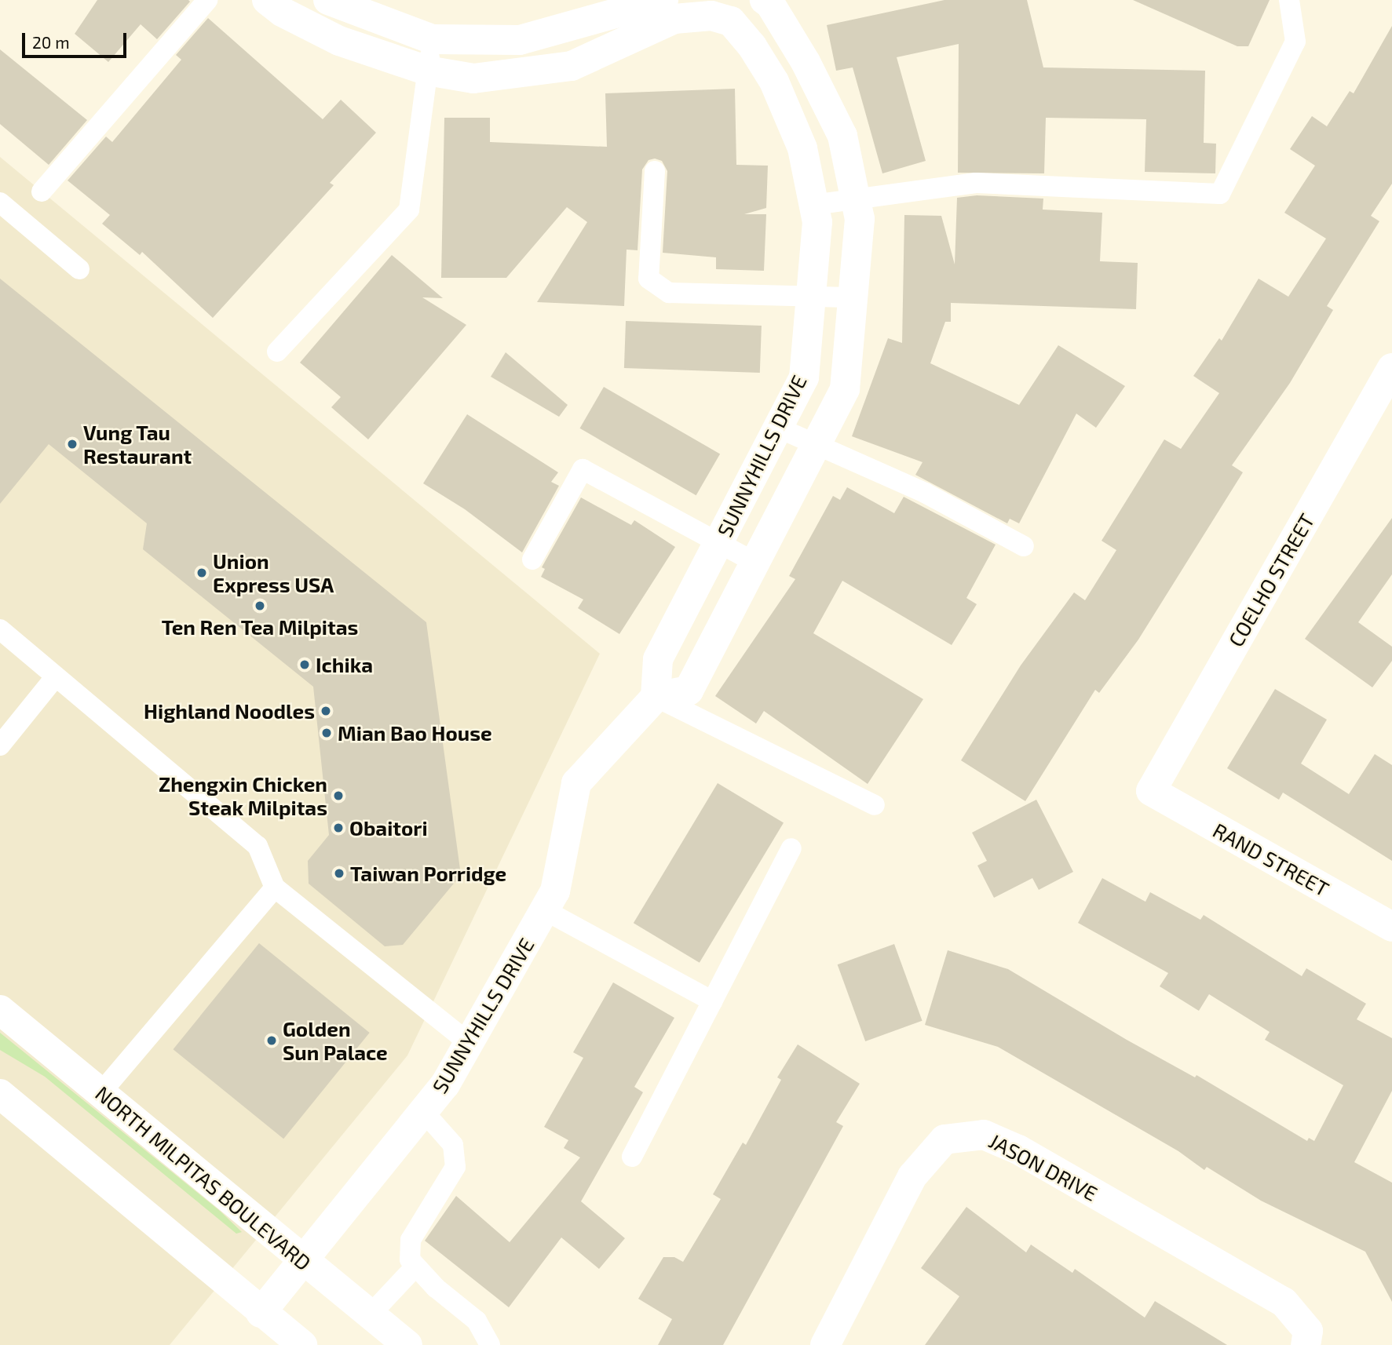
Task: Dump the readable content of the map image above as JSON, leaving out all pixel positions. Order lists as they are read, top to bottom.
{
  "streets": {
    "street": [
      "SUNNYHILLS DRIVE",
      "COELHO STREET",
      "RAND STREET",
      "JASON DRIVE",
      "NORTH MILPITAS BOULEVARD"
    ]
  },
  "crossings": [
    ["SUNNYHILLS DRIVE", "NORTH MILPITAS BOULEVARD"],
    ["COELHO STREET", "RAND STREET"]
  ],
  "places": [
    "Vung Tau Restaurant",
    "Union Express USA",
    "Ten Ren Tea Milpitas",
    "Ichika",
    "Highland Noodles",
    "Mian Bao House",
    "Zhengxin Chicken Steak Milpitas",
    "Obaitori",
    "Taiwan Porridge",
    "Golden Sun Palace"
  ],
  "scale_bar": "20 m"
}
